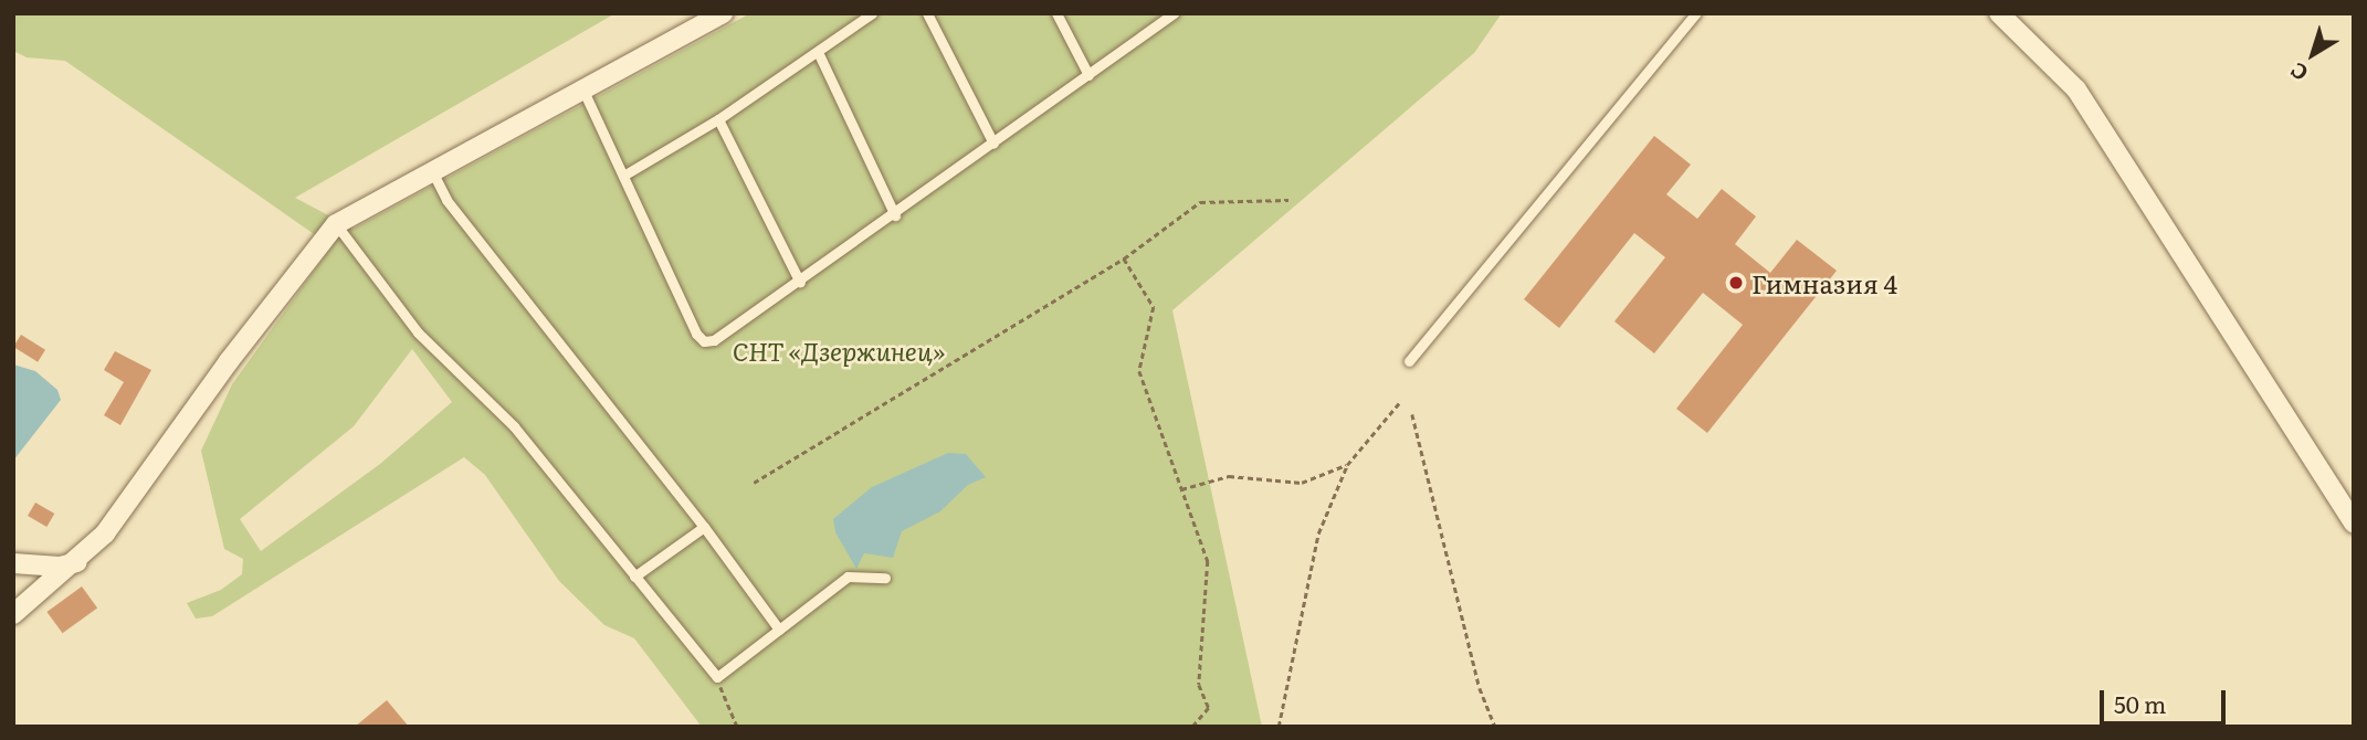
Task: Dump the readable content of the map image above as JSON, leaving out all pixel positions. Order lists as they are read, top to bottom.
{
  "parks": ["СНТ «Дзержинец»"],
  "places": ["Гимназия 4"],
  "scale_bar": "50 m",
  "north": "bottom left"
}
